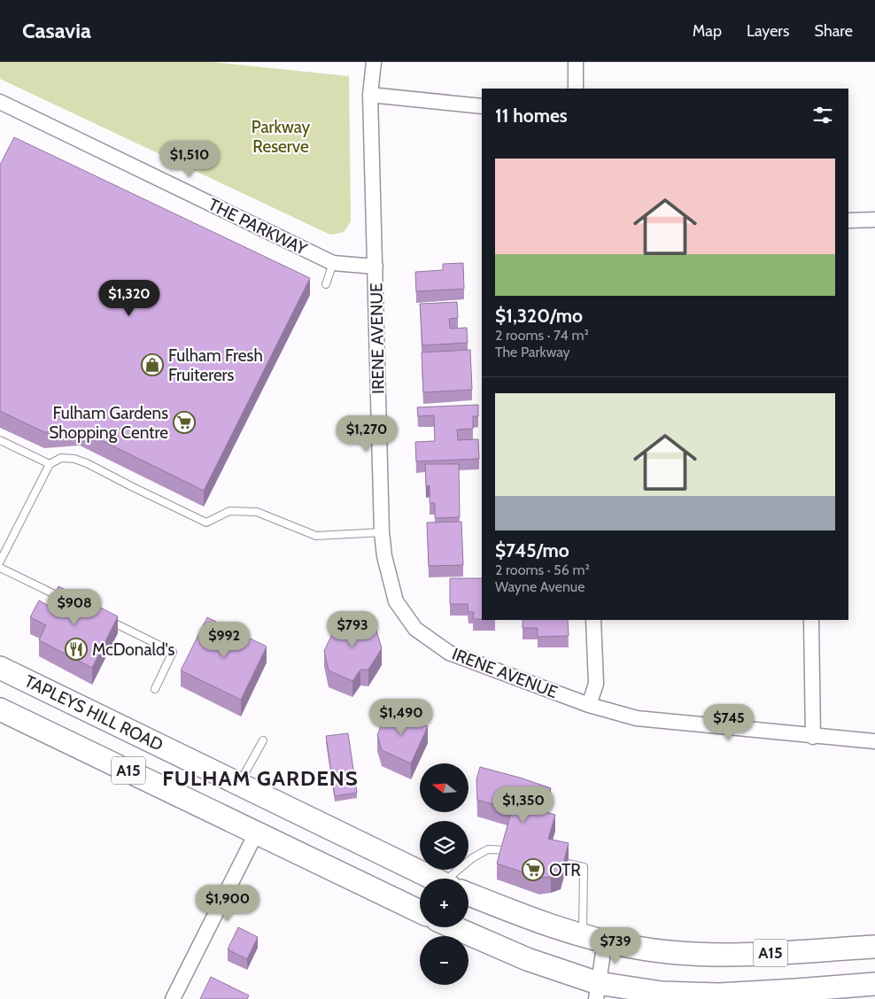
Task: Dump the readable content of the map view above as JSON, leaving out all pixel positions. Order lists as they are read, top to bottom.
{
  "streets": {
    "main road": ["TAPLEYS HILL ROAD", "A15"],
    "street": ["THE PARKWAY", "IRENE AVENUE"]
  },
  "crossings": [
    ["THE PARKWAY", "IRENE AVENUE"]
  ],
  "districts": ["FULHAM GARDENS"],
  "parks": ["Parkway Reserve"],
  "places": {
    "shop": ["Fulham Fresh Fruiterers"],
    "supermarket": ["Fulham Gardens Shopping Centre", "OTR"],
    "restaurant": ["McDonald's"]
  },
  "north": "left",
  "page": {
    "header": "Casavia",
    "nav": ["Map", "Layers", "Share"],
    "heading": "11 homes",
    "price": [
      "$1,510",
      "$1,320",
      "$1,270",
      "$908",
      "$793",
      "$992",
      "$1,490",
      "$745",
      "$1,350",
      "$1,900",
      "$739"
    ],
    "list": [
      {
        "name": "$1,320/mo",
        "note": "2 rooms · 74 m² · The Parkway"
      },
      {
        "name": "$745/mo",
        "note": "2 rooms · 56 m² · Wayne Avenue"
      }
    ],
    "map_buttons": ["+", "−"]
  }
}
